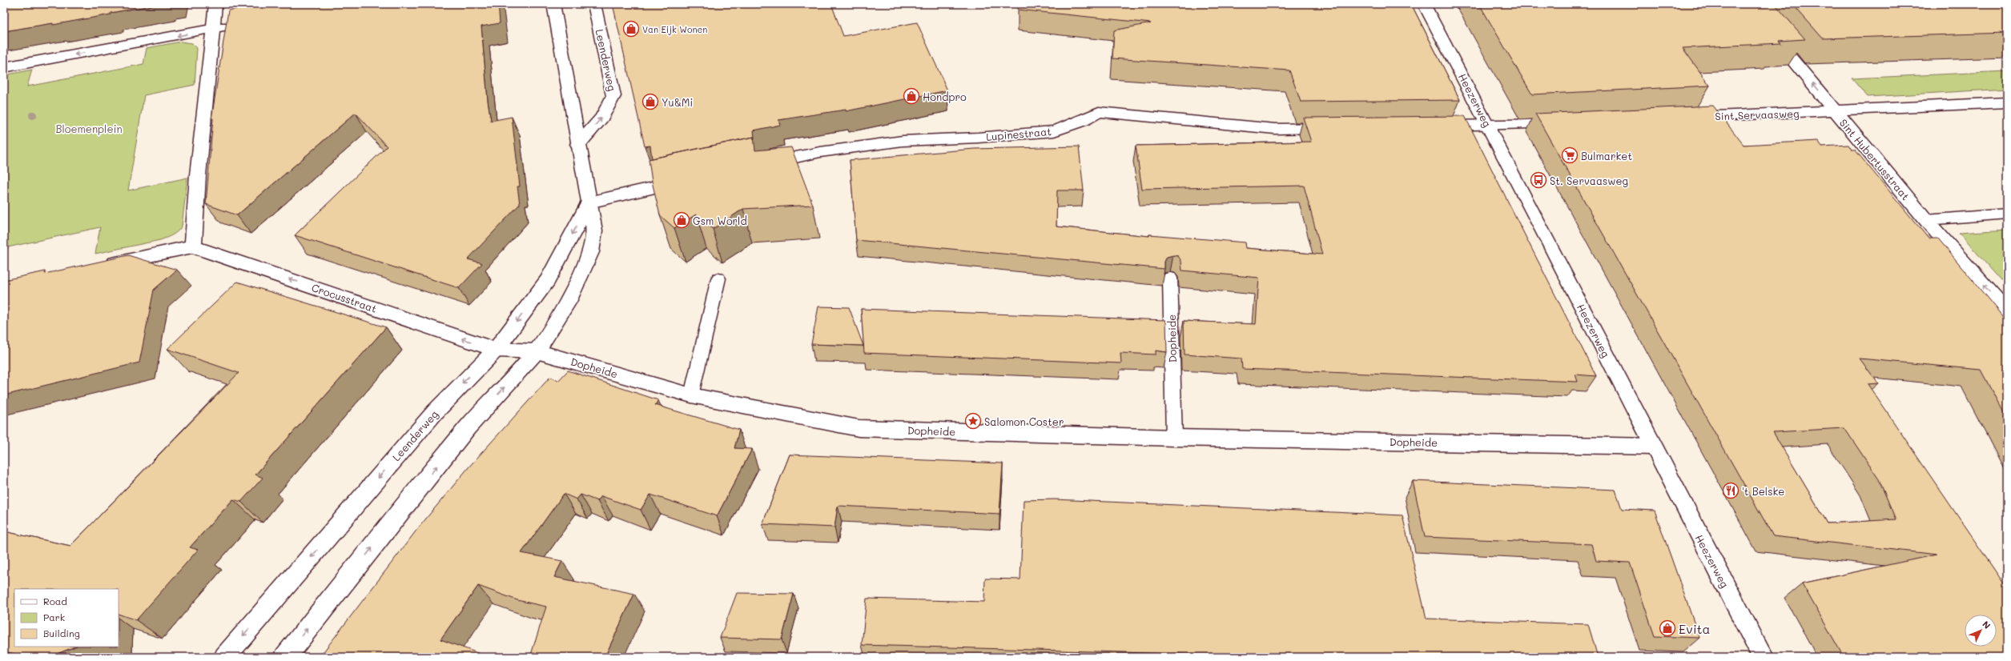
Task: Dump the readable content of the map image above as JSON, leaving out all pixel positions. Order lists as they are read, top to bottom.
{
  "streets": {
    "street": [
      "Leenderweg",
      "Heezerweg",
      "Sint Servaasweg",
      "Lupinestraat",
      "Sint Hubertusstraat",
      "Crocusstraat",
      "Dopheide"
    ]
  },
  "crossings": [
    ["Leenderweg", "Crocusstraat"],
    ["Leenderweg", "Dopheide"],
    ["Heezerweg", "Dopheide"],
    ["Sint Servaasweg", "Sint Hubertusstraat"],
    ["Crocusstraat", "Dopheide"]
  ],
  "one_way": ["Sint Hubertusstraat", "Crocusstraat"],
  "parks": ["Bloemenplein"],
  "places": {
    "shop": [
      "Van Eijk Wonen",
      "Hondpro",
      "Yu&Mi",
      "Gsm World",
      "Evita"
    ],
    "supermarket": ["Bulmarket"],
    "bus stop": ["St. Servaasweg"],
    "place": ["Salomon Coster"],
    "restaurant": ["'t Belske"]
  },
  "legend": ["Road", "Park", "Building"],
  "north": "top right"
}
